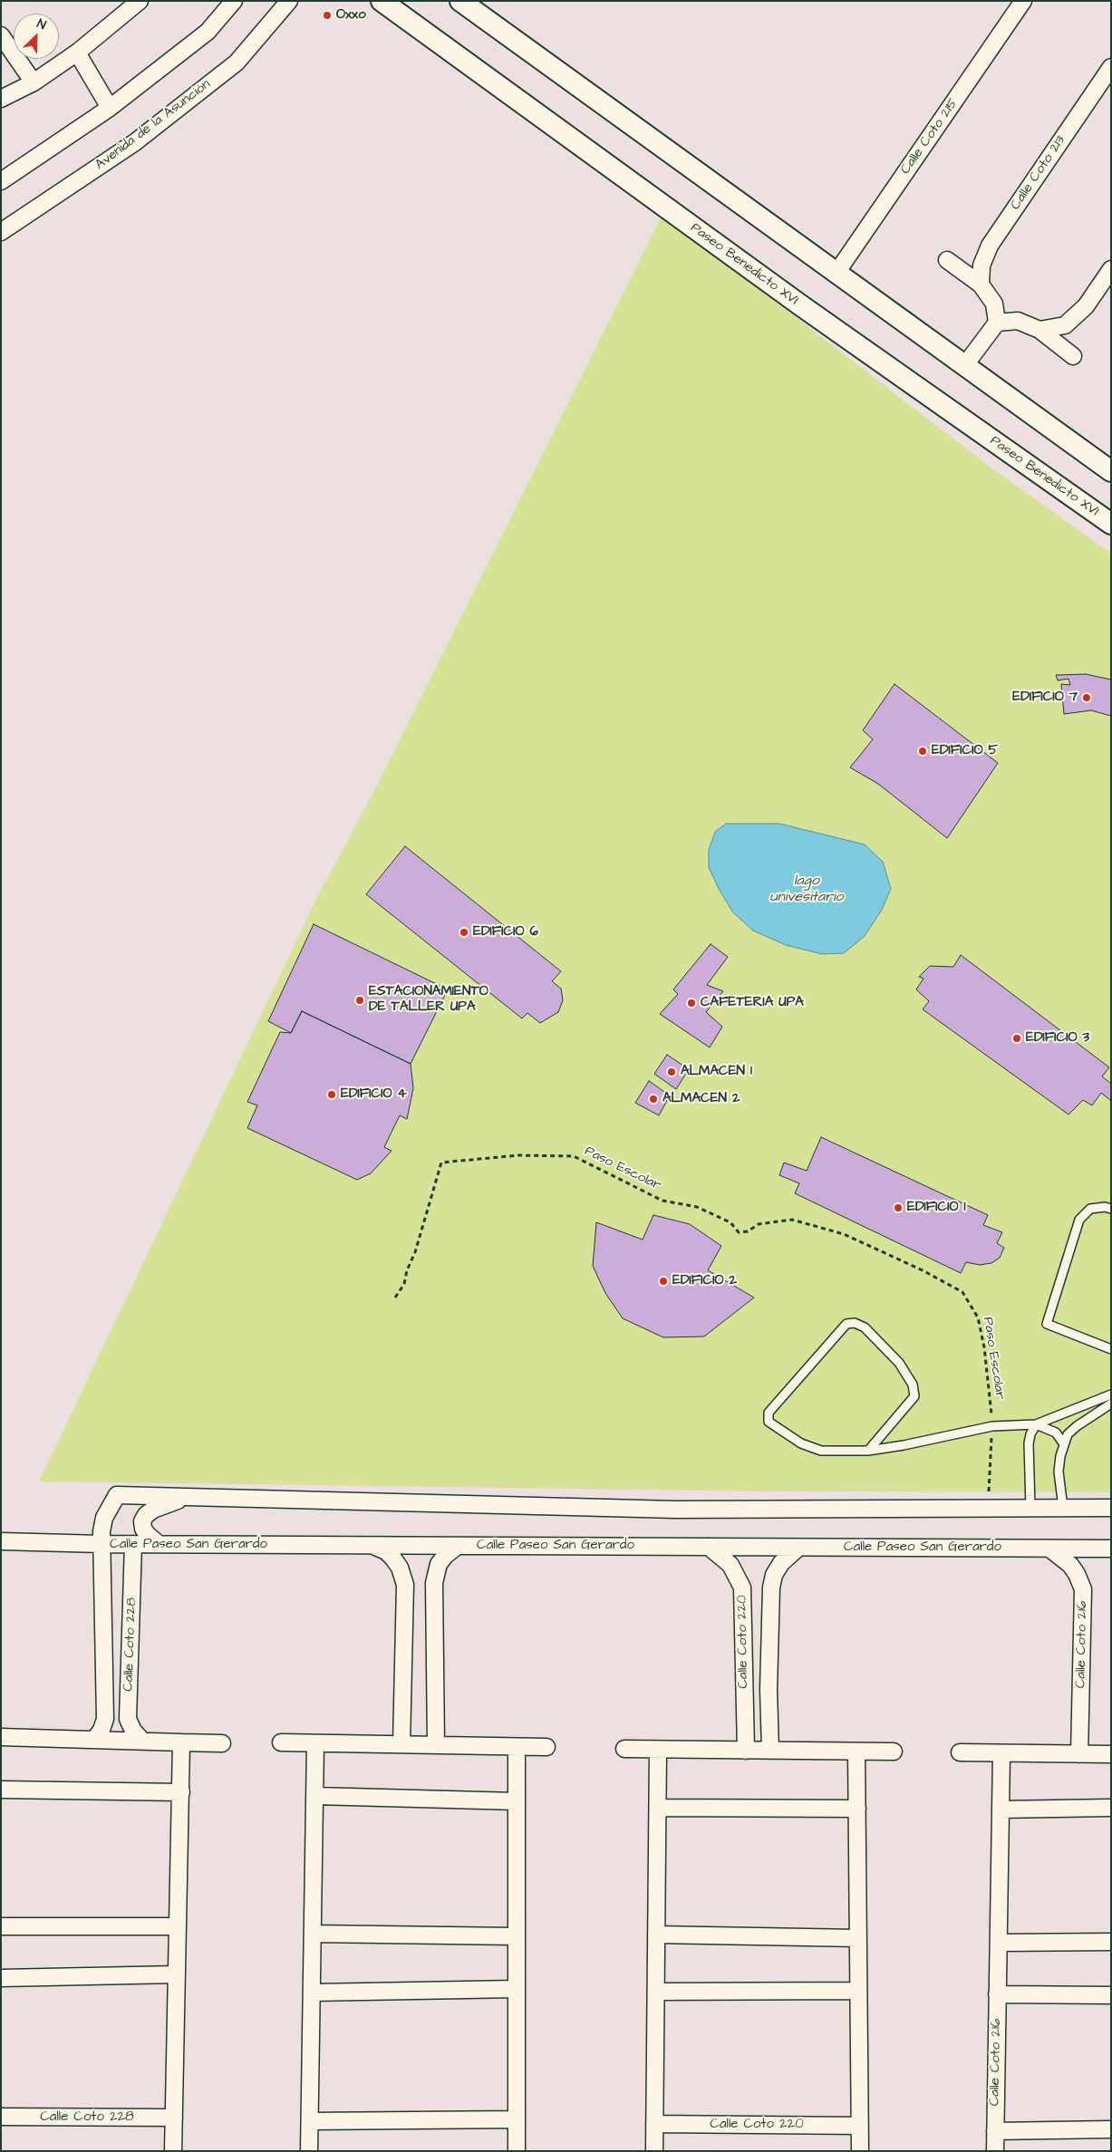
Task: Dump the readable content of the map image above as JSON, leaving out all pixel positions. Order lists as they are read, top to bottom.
{
  "streets": {
    "street": [
      "Avenida de la Asunción",
      "Calle Coto 215",
      "Calle Coto 213",
      "Paseo Benedicto XVI",
      "Calle Paseo San Gerardo",
      "Calle Coto 220",
      "Calle Coto 228",
      "Calle Coto 216"
    ],
    "path": ["Paso Escolar"]
  },
  "crossings": [
    ["Calle Paseo San Gerardo", "Calle Coto 220"],
    ["Calle Paseo San Gerardo", "Calle Coto 228"],
    ["Calle Paseo San Gerardo", "Calle Coto 216"]
  ],
  "water": ["lago univesitario"],
  "places": [
    "Oxxo",
    "EDIFICIO 7",
    "EDIFICIO 5",
    "EDIFICIO 6",
    "ESTACIONAMIENTO DE TALLER UPA",
    "CAFETERIA UPA",
    "EDIFICIO 3",
    "ALMACEN 1",
    "EDIFICIO 4",
    "ALMACEN 2",
    "EDIFICIO 1",
    "EDIFICIO 2"
  ],
  "north": "top right"
}
